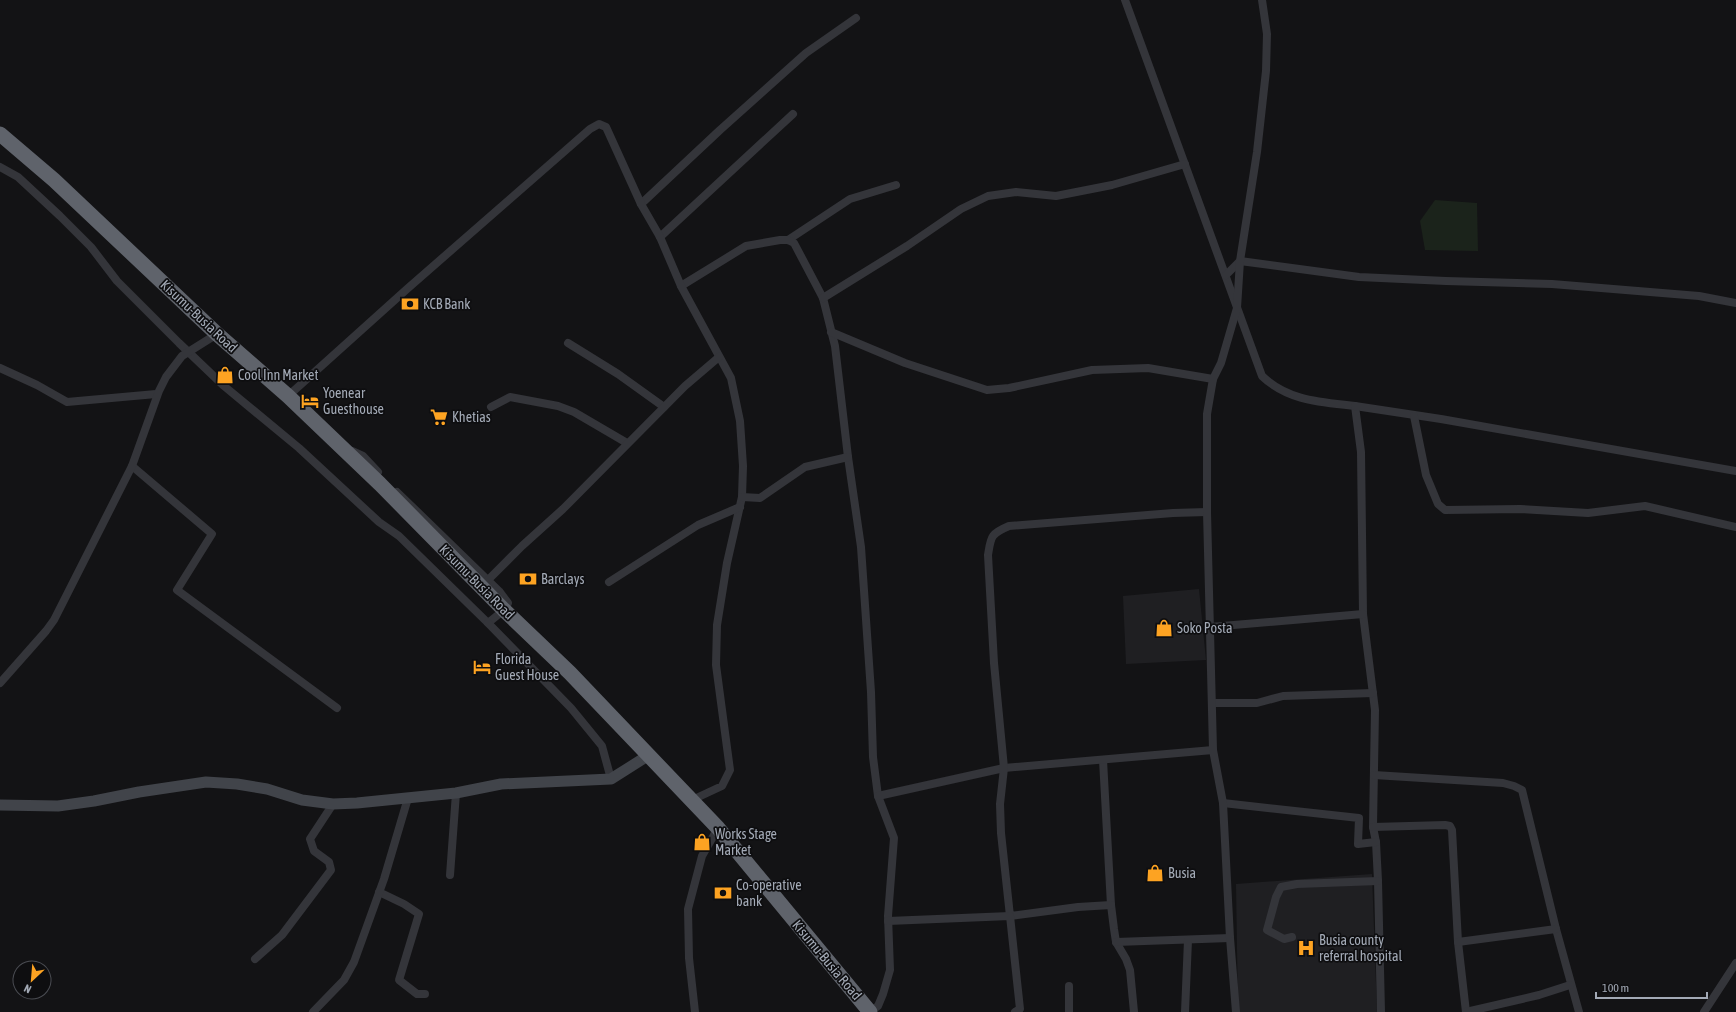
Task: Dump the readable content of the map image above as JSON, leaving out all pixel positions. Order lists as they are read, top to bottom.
{
  "streets": {
    "highway": ["Kisumu-Busia Road"]
  },
  "places": {
    "bank": ["KCB Bank", "Barclays", "Co-operative bank"],
    "shop": [
      "Cool Inn Market",
      "Soko Posta",
      "Works Stage Market",
      "Busia"
    ],
    "hotel": ["Yoenear Guesthouse", "Florida Guest House"],
    "supermarket": ["Khetias"],
    "hospital": ["Busia county referral hospital"]
  },
  "scale_bar": "100 m",
  "north": "bottom left"
}
